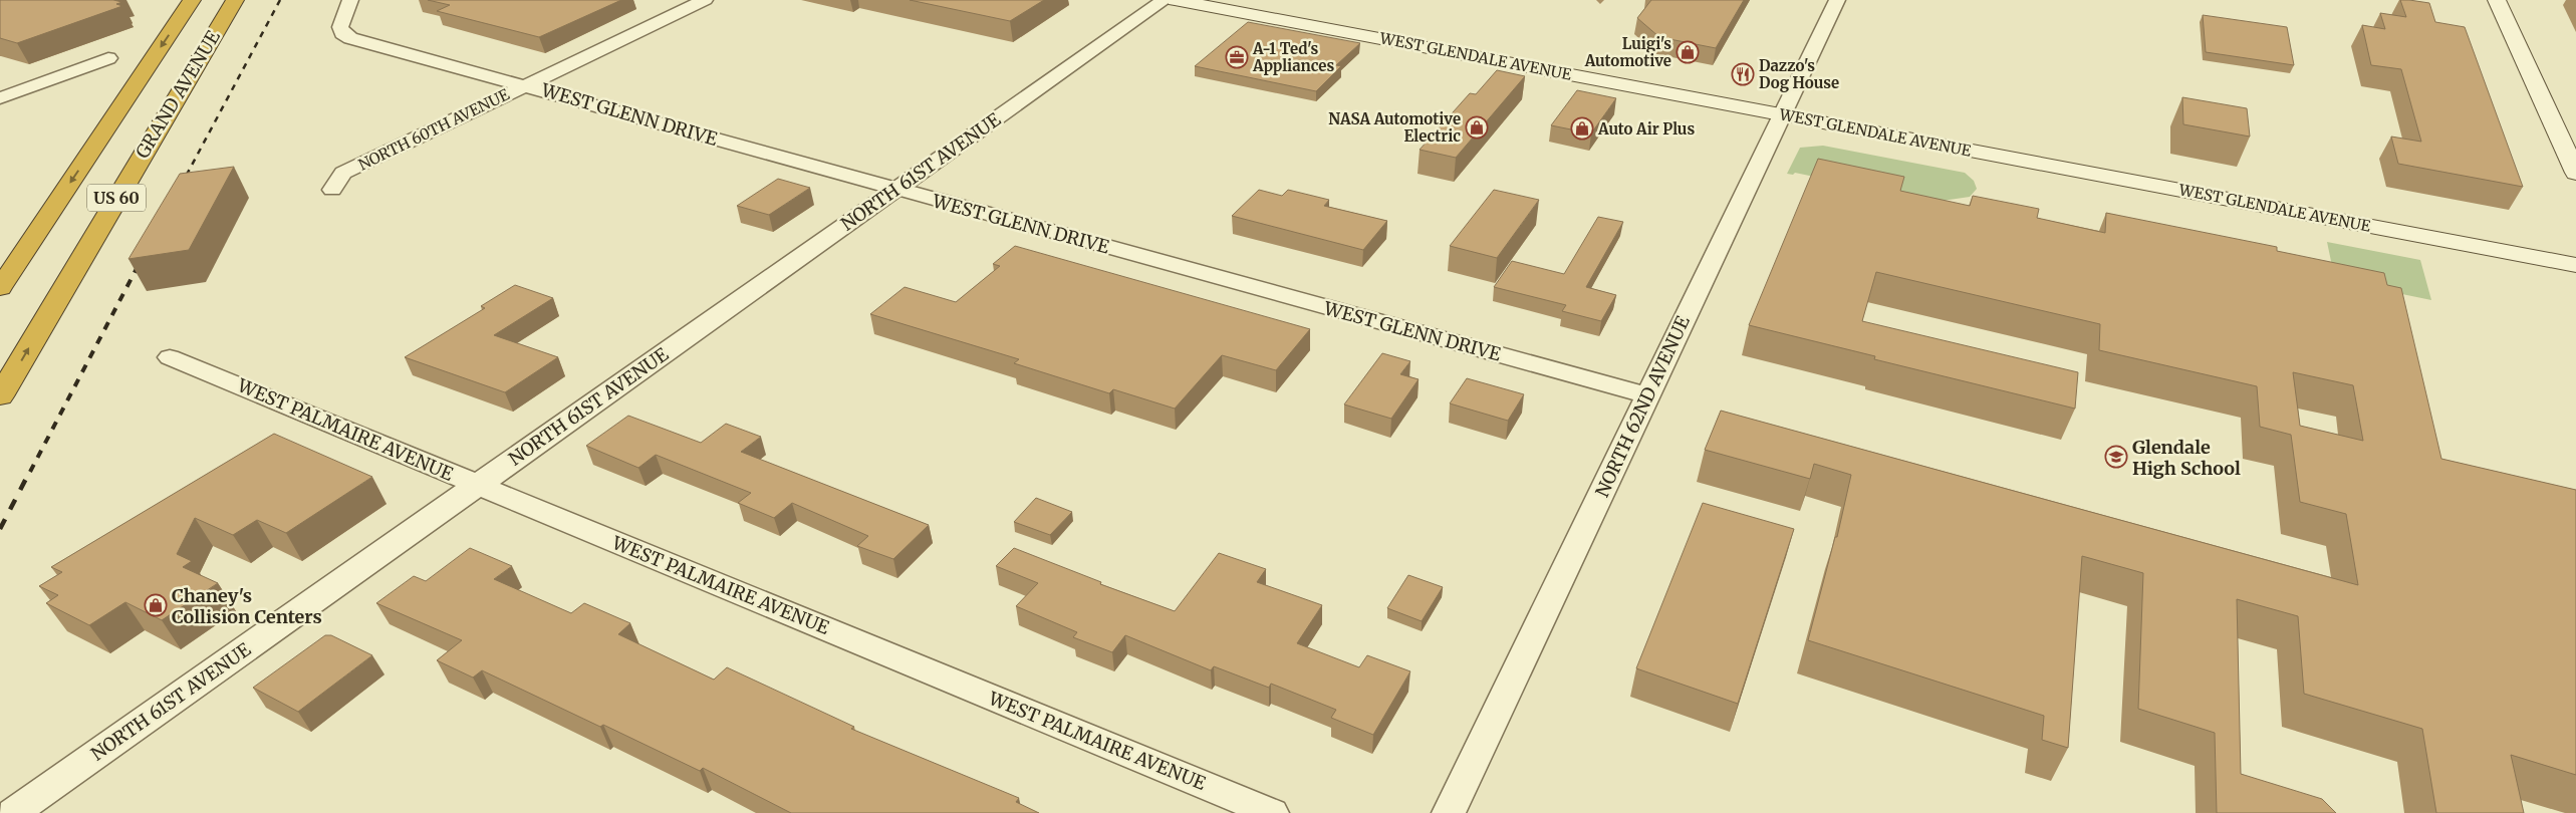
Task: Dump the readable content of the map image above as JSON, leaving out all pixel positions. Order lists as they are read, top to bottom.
{
  "streets": {
    "highway": ["GRAND AVENUE", "US 60"],
    "main road": ["WEST GLENDALE AVENUE"],
    "street": [
      "WEST GLENN DRIVE",
      "NORTH 60TH AVENUE",
      "NORTH 61ST AVENUE",
      "NORTH 62ND AVENUE",
      "WEST PALMAIRE AVENUE"
    ]
  },
  "crossings": [
    ["WEST GLENDALE AVENUE", "NORTH 62ND AVENUE"],
    ["WEST GLENN DRIVE", "NORTH 60TH AVENUE"],
    ["WEST GLENN DRIVE", "NORTH 61ST AVENUE"],
    ["WEST GLENN DRIVE", "NORTH 62ND AVENUE"],
    ["NORTH 61ST AVENUE", "WEST PALMAIRE AVENUE"]
  ],
  "places": {
    "shop": [
      "Luigi's Automotive",
      "NASA Automotive Electric",
      "Auto Air Plus",
      "Chaney's Collision Centers"
    ],
    "office": ["A-1 Ted's Appliances"],
    "restaurant": ["Dazzo's Dog House"],
    "school or university": ["Glendale High School"]
  }
}
